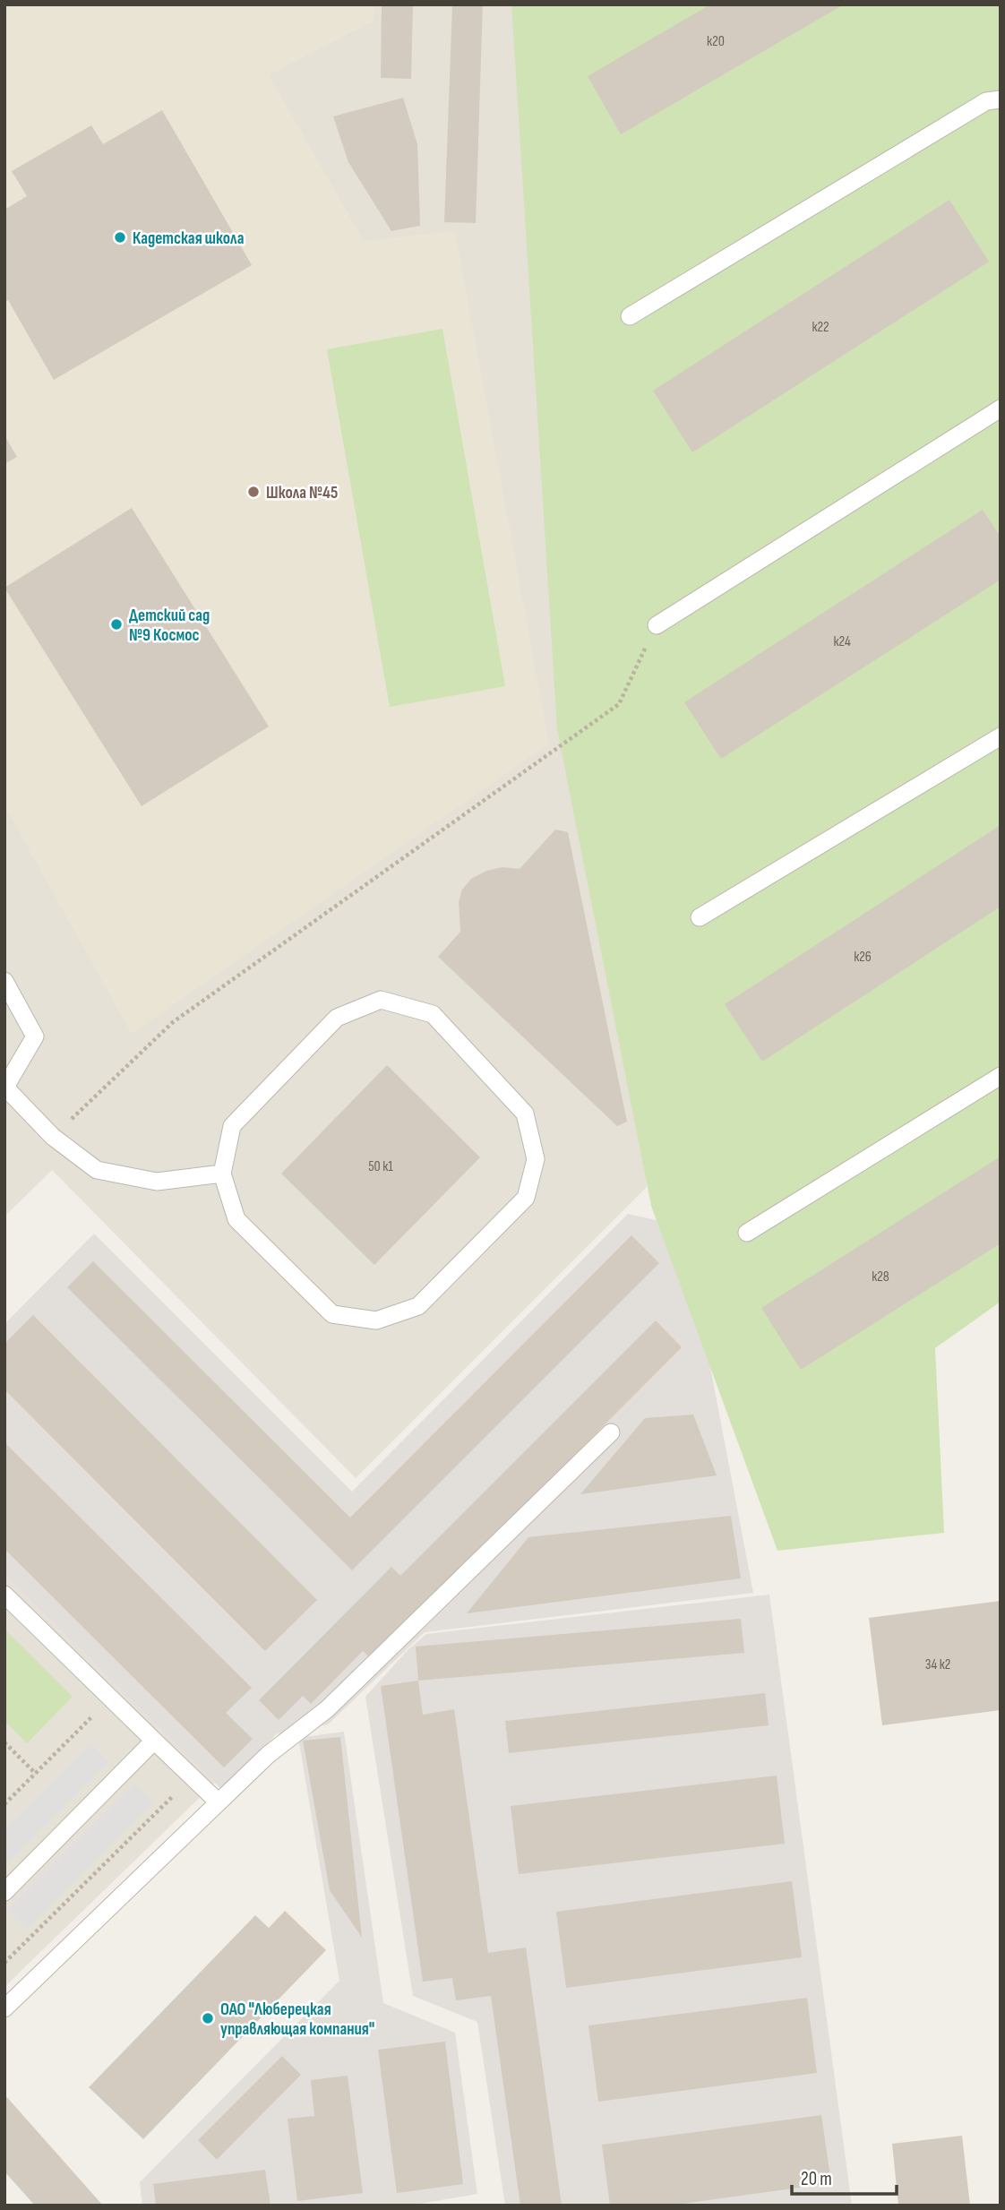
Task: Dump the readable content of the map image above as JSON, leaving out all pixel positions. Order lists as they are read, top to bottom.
{
  "places": [
    "Кадетская школа",
    "Школа №45",
    "Детский сад №9 Космос",
    "ОАО \"Люберецкая управляющая компания\""
  ],
  "house_numbers": [
    "к20",
    "к22",
    "к24",
    "к26",
    "50 к1",
    "к28",
    "34 к2"
  ],
  "scale_bar": "20 m"
}
